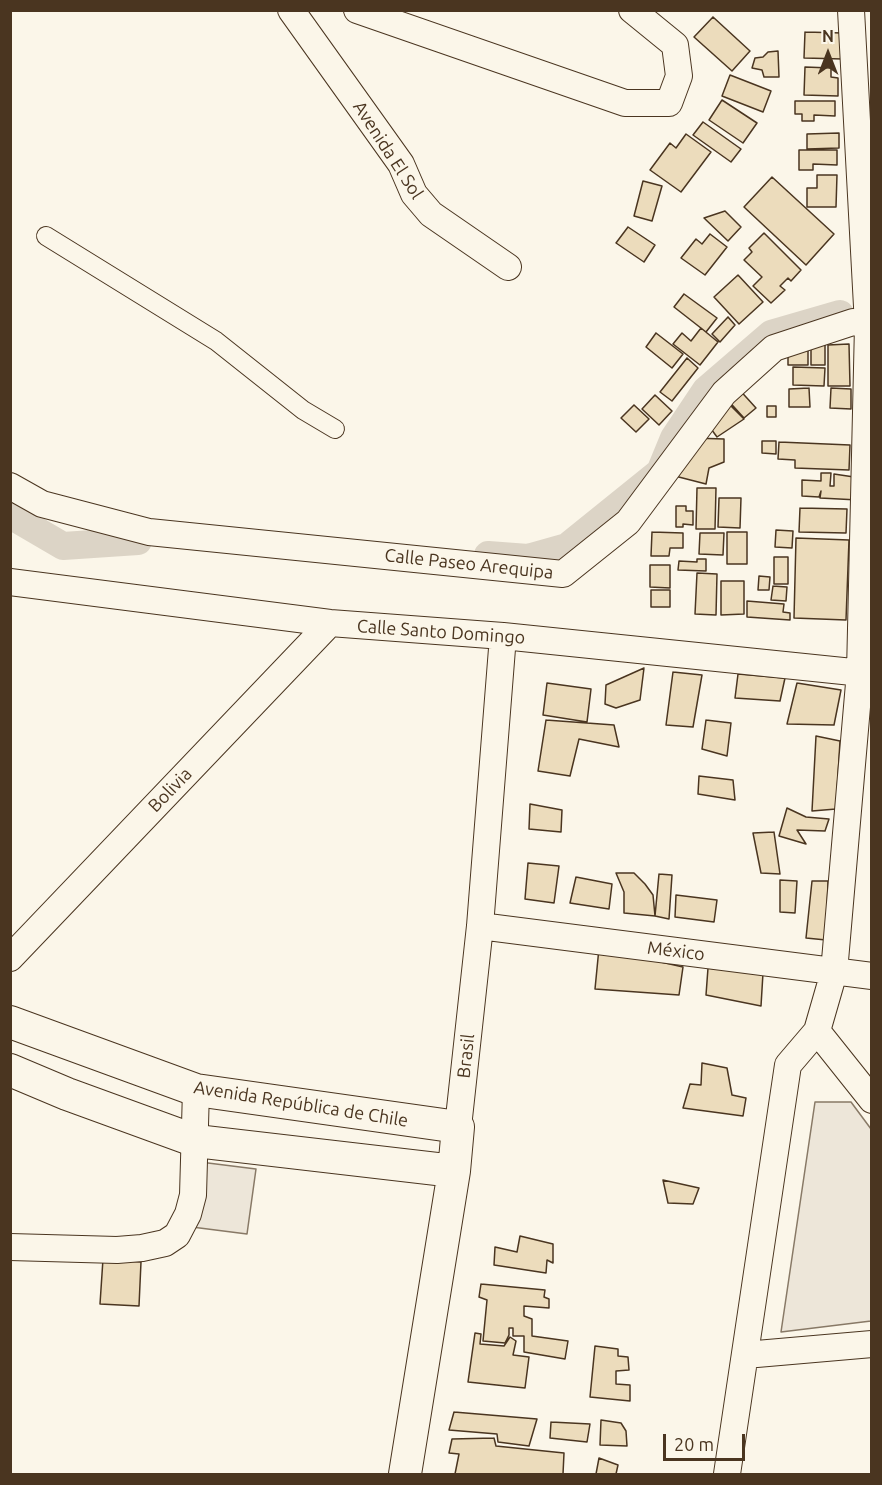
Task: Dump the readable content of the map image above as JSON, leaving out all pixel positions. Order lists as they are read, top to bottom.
{
  "streets": {
    "street": [
      "Avenida El Sol",
      "Calle Paseo Arequipa",
      "Calle Santo Domingo",
      "Bolivia",
      "México",
      "Brasil",
      "Avenida República de Chile"
    ]
  },
  "crossings": [
    ["Calle Santo Domingo", "Bolivia"],
    ["Calle Santo Domingo", "Brasil"],
    ["México", "Brasil"],
    ["Brasil", "Avenida República de Chile"]
  ],
  "scale_bar": "20 m",
  "north": "top"
}
